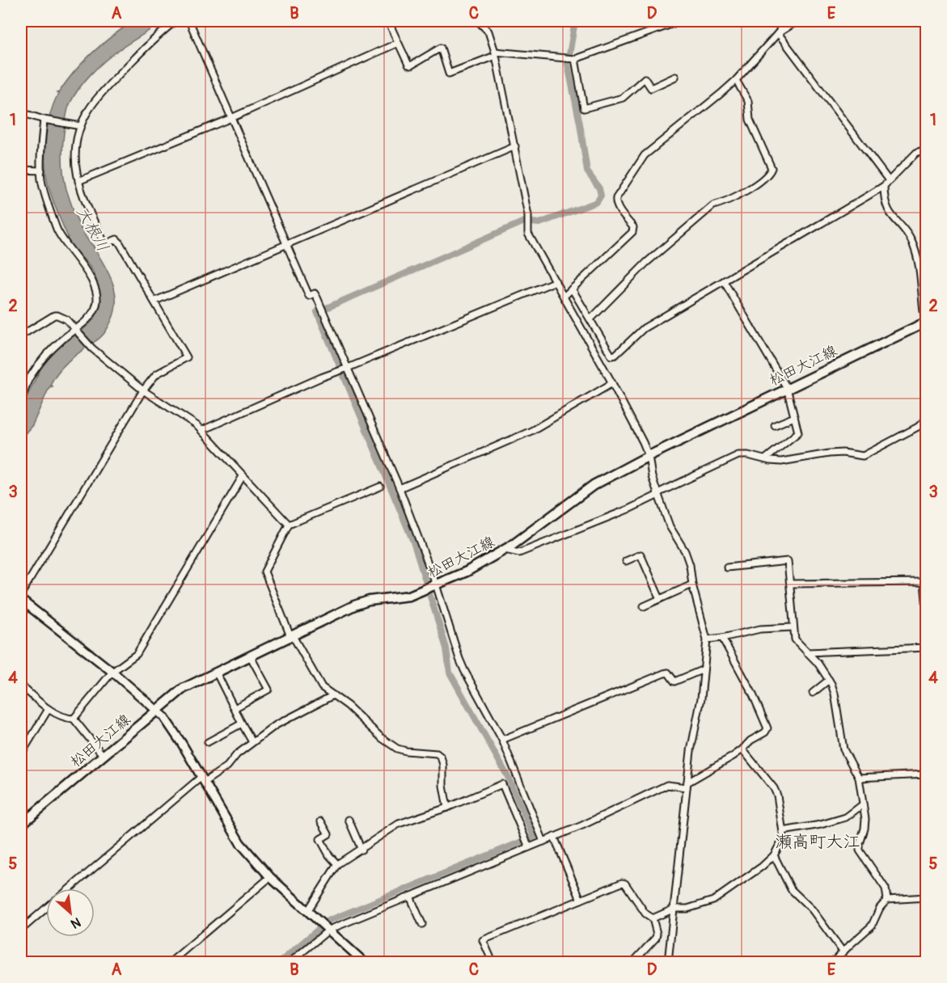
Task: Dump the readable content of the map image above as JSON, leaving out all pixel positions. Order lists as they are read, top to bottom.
{
  "streets": {
    "main road": ["松田大江線"]
  },
  "districts": ["瀬高町大江"],
  "water": ["大根川"],
  "north": "bottom right",
  "grid": {
    "columns": [
      "A",
      "B",
      "C",
      "D",
      "E"
    ],
    "rows": [
      "1",
      "2",
      "3",
      "4",
      "5"
    ]
  }
}
